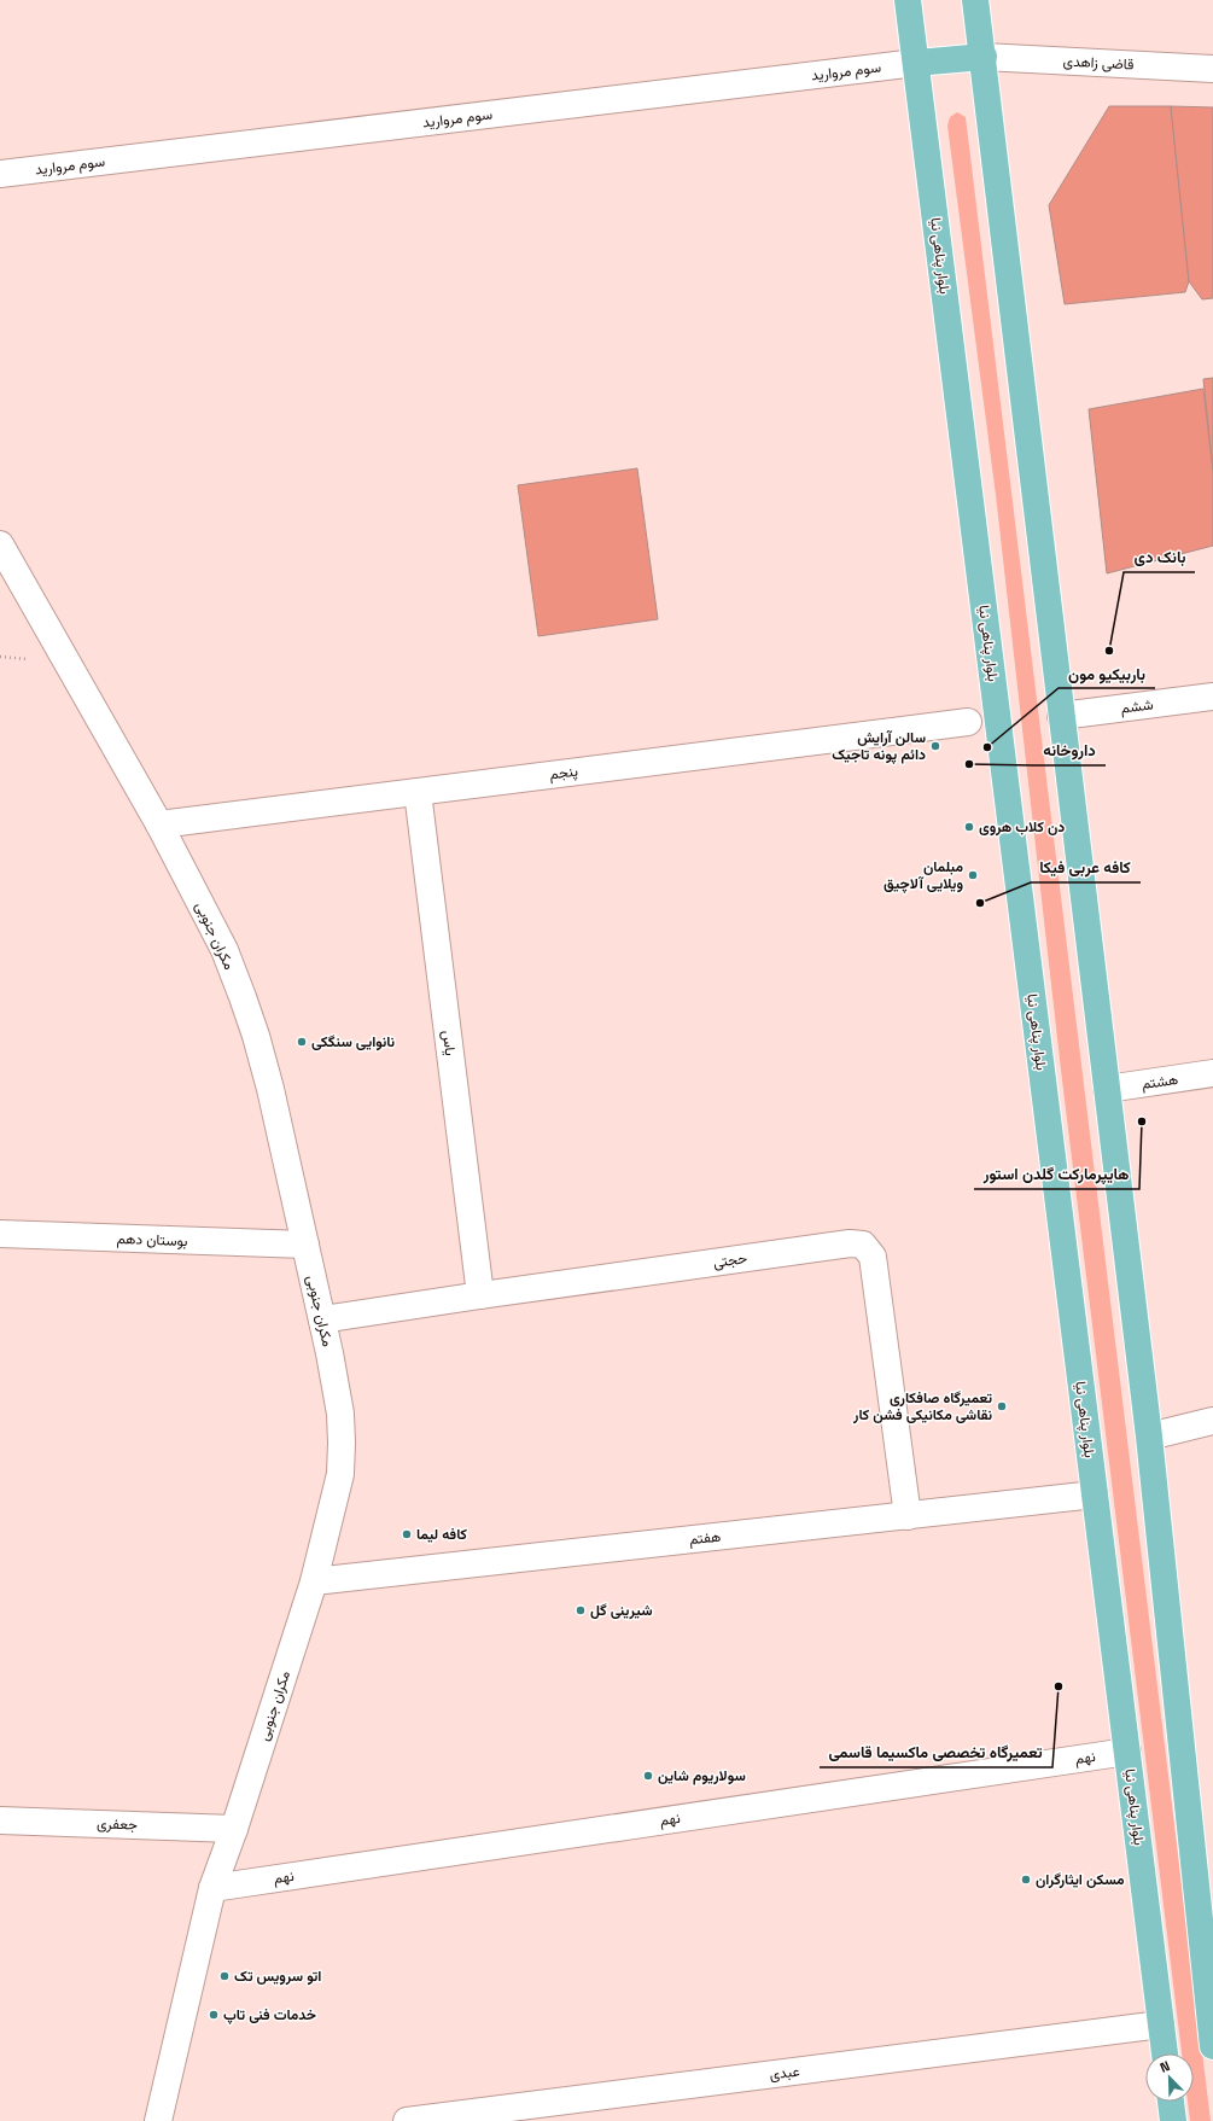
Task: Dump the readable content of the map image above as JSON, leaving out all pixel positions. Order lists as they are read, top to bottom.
{
  "streets": {
    "main road": ["بلوار پناهی نیا"],
    "street": [
      "قاضی زاهدی",
      "سوم مروارید",
      "ششم",
      "پنجم",
      "مکران جنوبی",
      "یاس",
      "هشتم",
      "بوستان دهم",
      "حجتی",
      "هفتم",
      "نهم",
      "جعفری",
      "عبدی"
    ]
  },
  "crossings": [
    ["سوم مروارید", "بلوار پناهی نیا"],
    ["بلوار پناهی نیا", "هفتم"],
    ["بلوار پناهی نیا", "نهم"],
    ["بلوار پناهی نیا", "عبدی"],
    ["پنجم", "مکران جنوبی"],
    ["پنجم", "یاس"],
    ["مکران جنوبی", "بوستان دهم"],
    ["مکران جنوبی", "حجتی"],
    ["مکران جنوبی", "هفتم"],
    ["مکران جنوبی", "نهم"],
    ["مکران جنوبی", "جعفری"],
    ["یاس", "حجتی"],
    ["حجتی", "هفتم"]
  ],
  "places": [
    "بانک دی",
    "سالن آرایش دائم پونه تاجیک",
    "باربیکیو مون",
    "داروخانه",
    "دن کلاب هروی",
    "مبلمان ویلایی آلاچیق",
    "کافه عربی فیکا",
    "نانوایی سنگکی",
    "هایپرمارکت گلدن استور",
    "تعمیرگاه صافکاری نقاشی مکانیکی فشن کار",
    "کافه لیما",
    "شیرینی گل",
    "تعمیرگاه تخصصی ماکسیما قاسمی",
    "سولاریوم شاین",
    "مسکن ایثارگران",
    "اتو سرویس تک",
    "خدمات فنی تاپ"
  ],
  "north": "top left"
}
